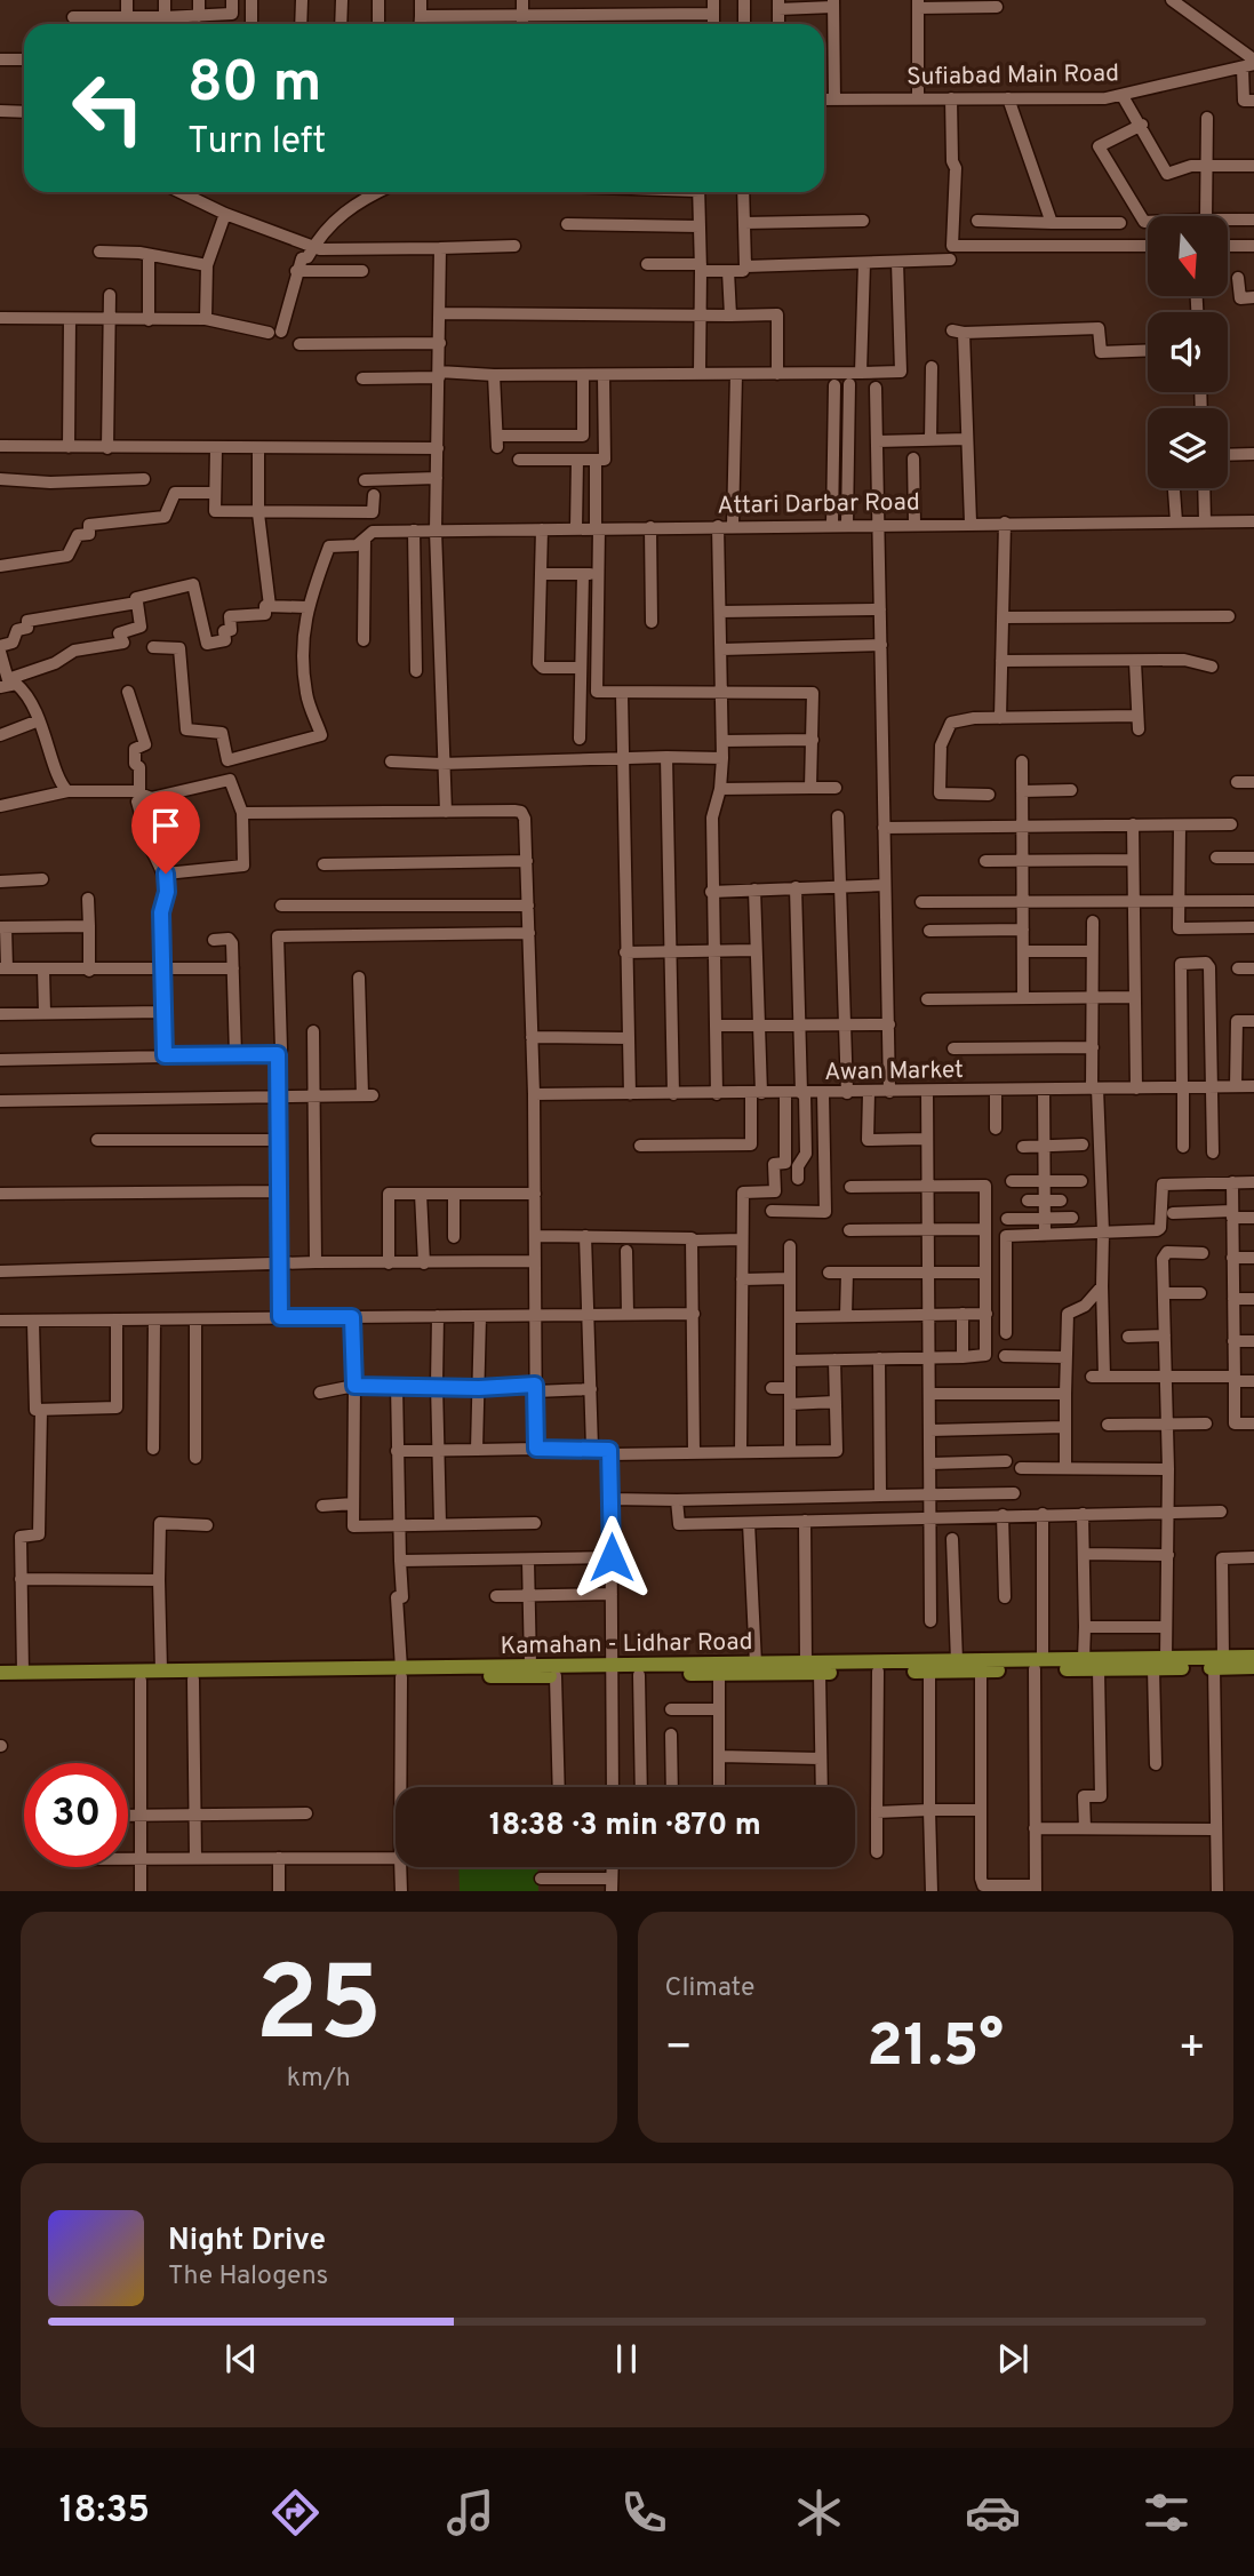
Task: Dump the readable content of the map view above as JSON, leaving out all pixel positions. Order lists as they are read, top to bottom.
{
  "streets": {
    "main road": ["Kamahan - Lidhar Road"],
    "street": ["Sufiabad Main Road", "Attari Darbar Road", "Awan Market"]
  },
  "north": "bottom",
  "page": {
    "turn": ["80 m", "Turn left"],
    "limit": "30",
    "trip": "18:38 · 3 min · 870 m",
    "tile": [
      ["25", "km/h"],
      "Climate"
    ],
    "heat": ["−", "21.5°", "+"],
    "song": ["Night Drive", "The Halogens"],
    "tabs": "18:35"
  }
}
